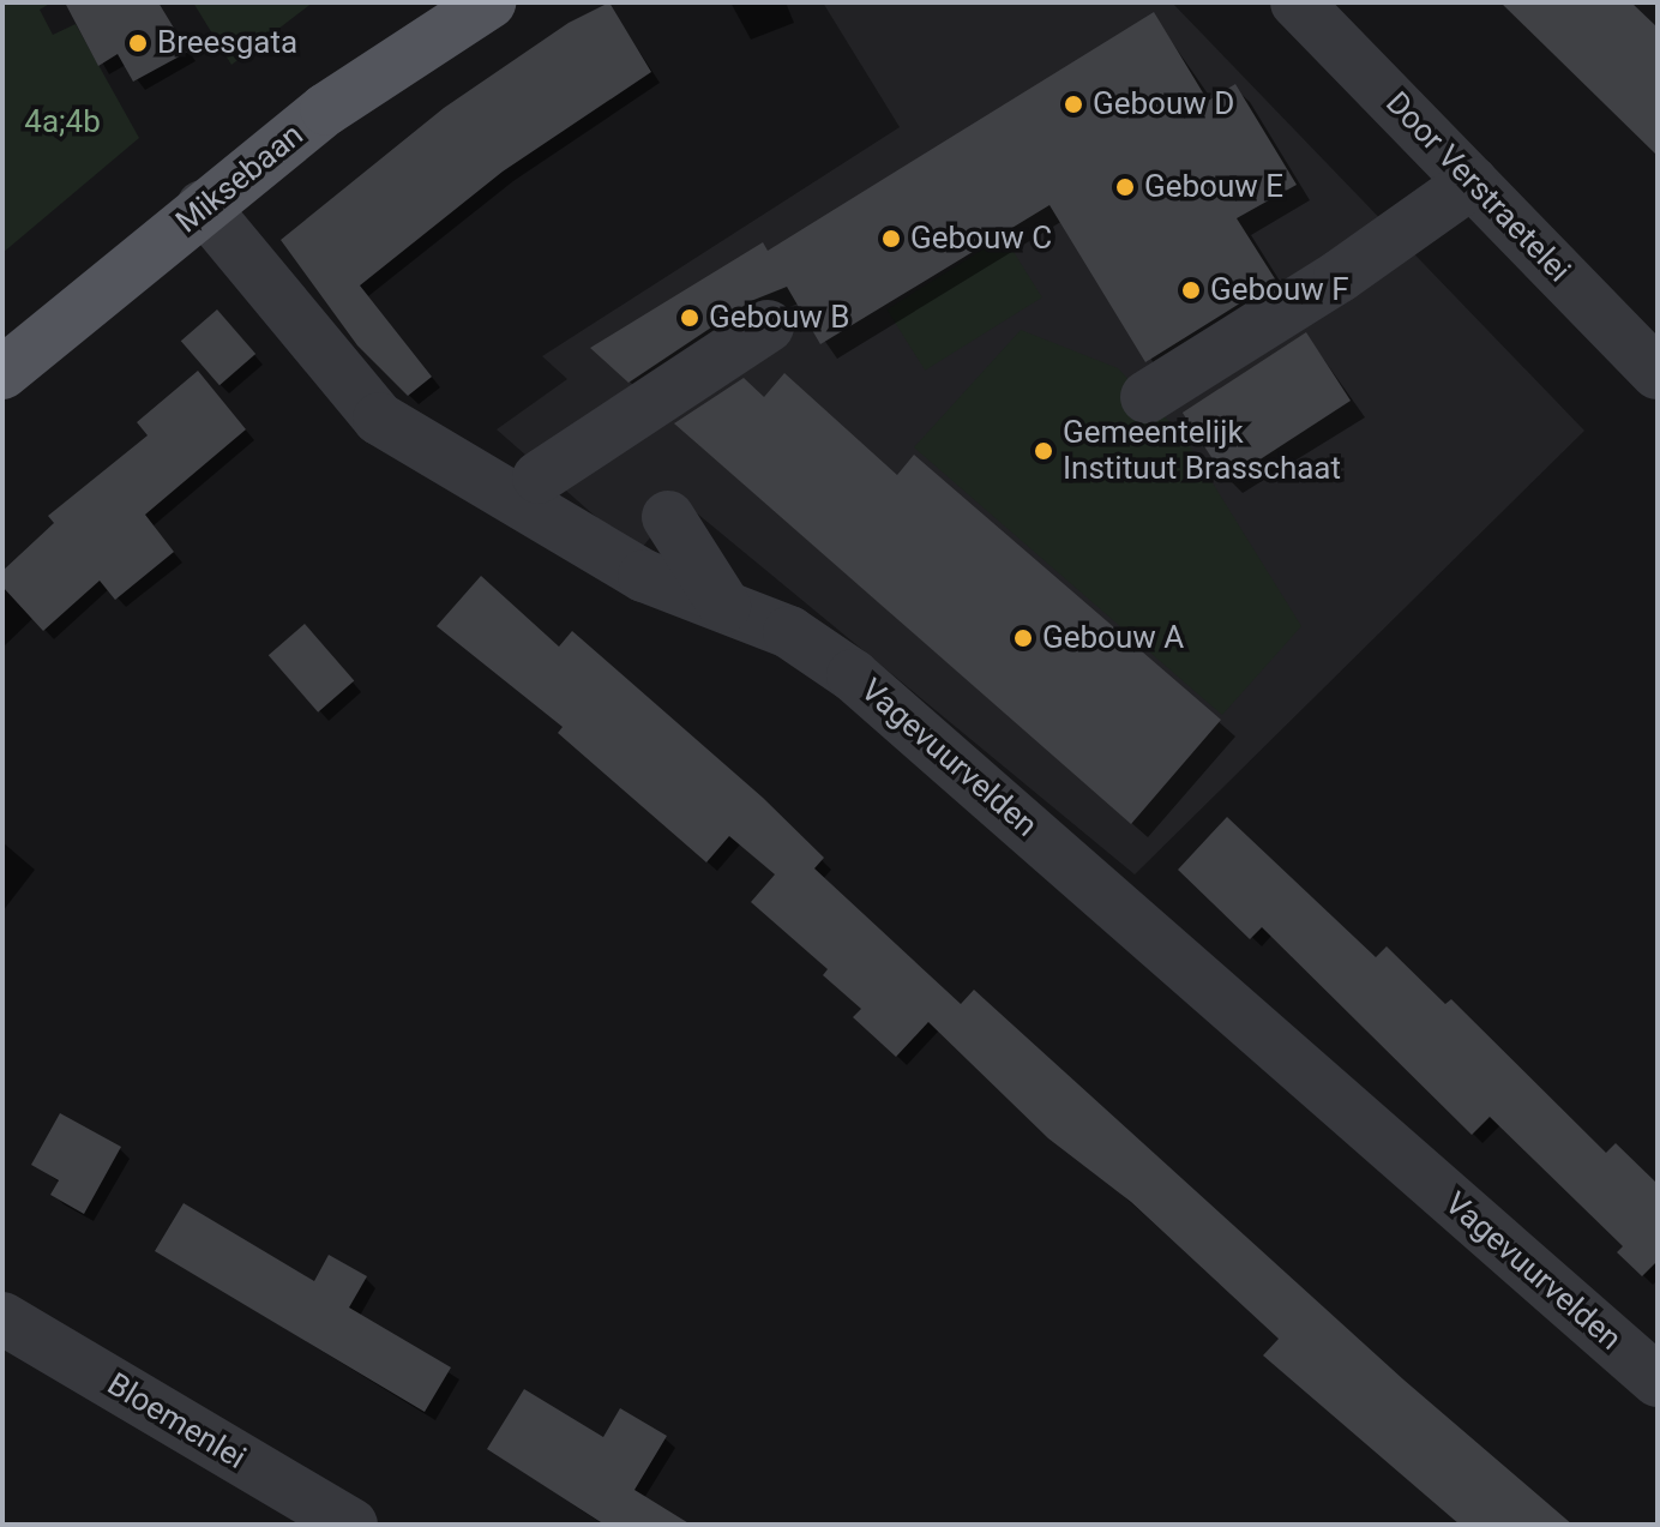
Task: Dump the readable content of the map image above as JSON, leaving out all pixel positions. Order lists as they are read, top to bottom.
{
  "streets": {
    "main road": ["Miksebaan"],
    "street": ["Door Verstraetelei", "Vagevuurvelden", "Bloemenlei"]
  },
  "crossings": [
    ["Miksebaan", "Vagevuurvelden"]
  ],
  "parks": ["4a;4b"],
  "places": [
    "Breesgata",
    "Gebouw D",
    "Gebouw E",
    "Gebouw C",
    "Gebouw F",
    "Gebouw B",
    "Gemeentelijk Instituut Brasschaat",
    "Gebouw A"
  ]
}
